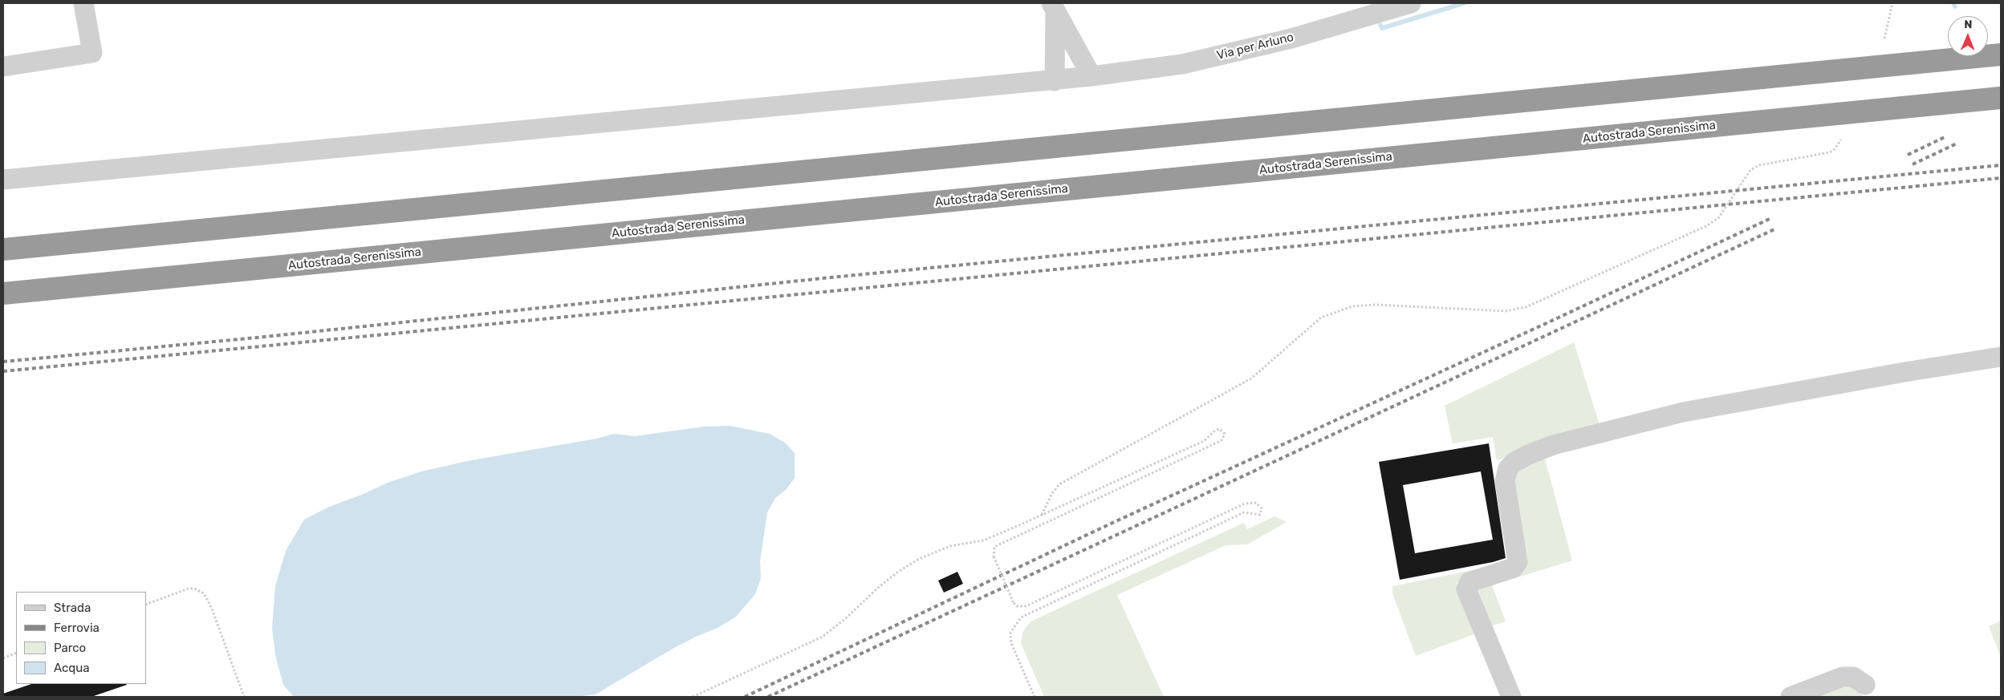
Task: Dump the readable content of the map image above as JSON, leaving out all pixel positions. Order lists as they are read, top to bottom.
{
  "streets": {
    "highway": ["Autostrada Serenissima"],
    "street": ["Via per Arluno"]
  },
  "legend": [
    "Strada",
    "Ferrovia",
    "Parco",
    "Acqua"
  ],
  "north": "top"
}
